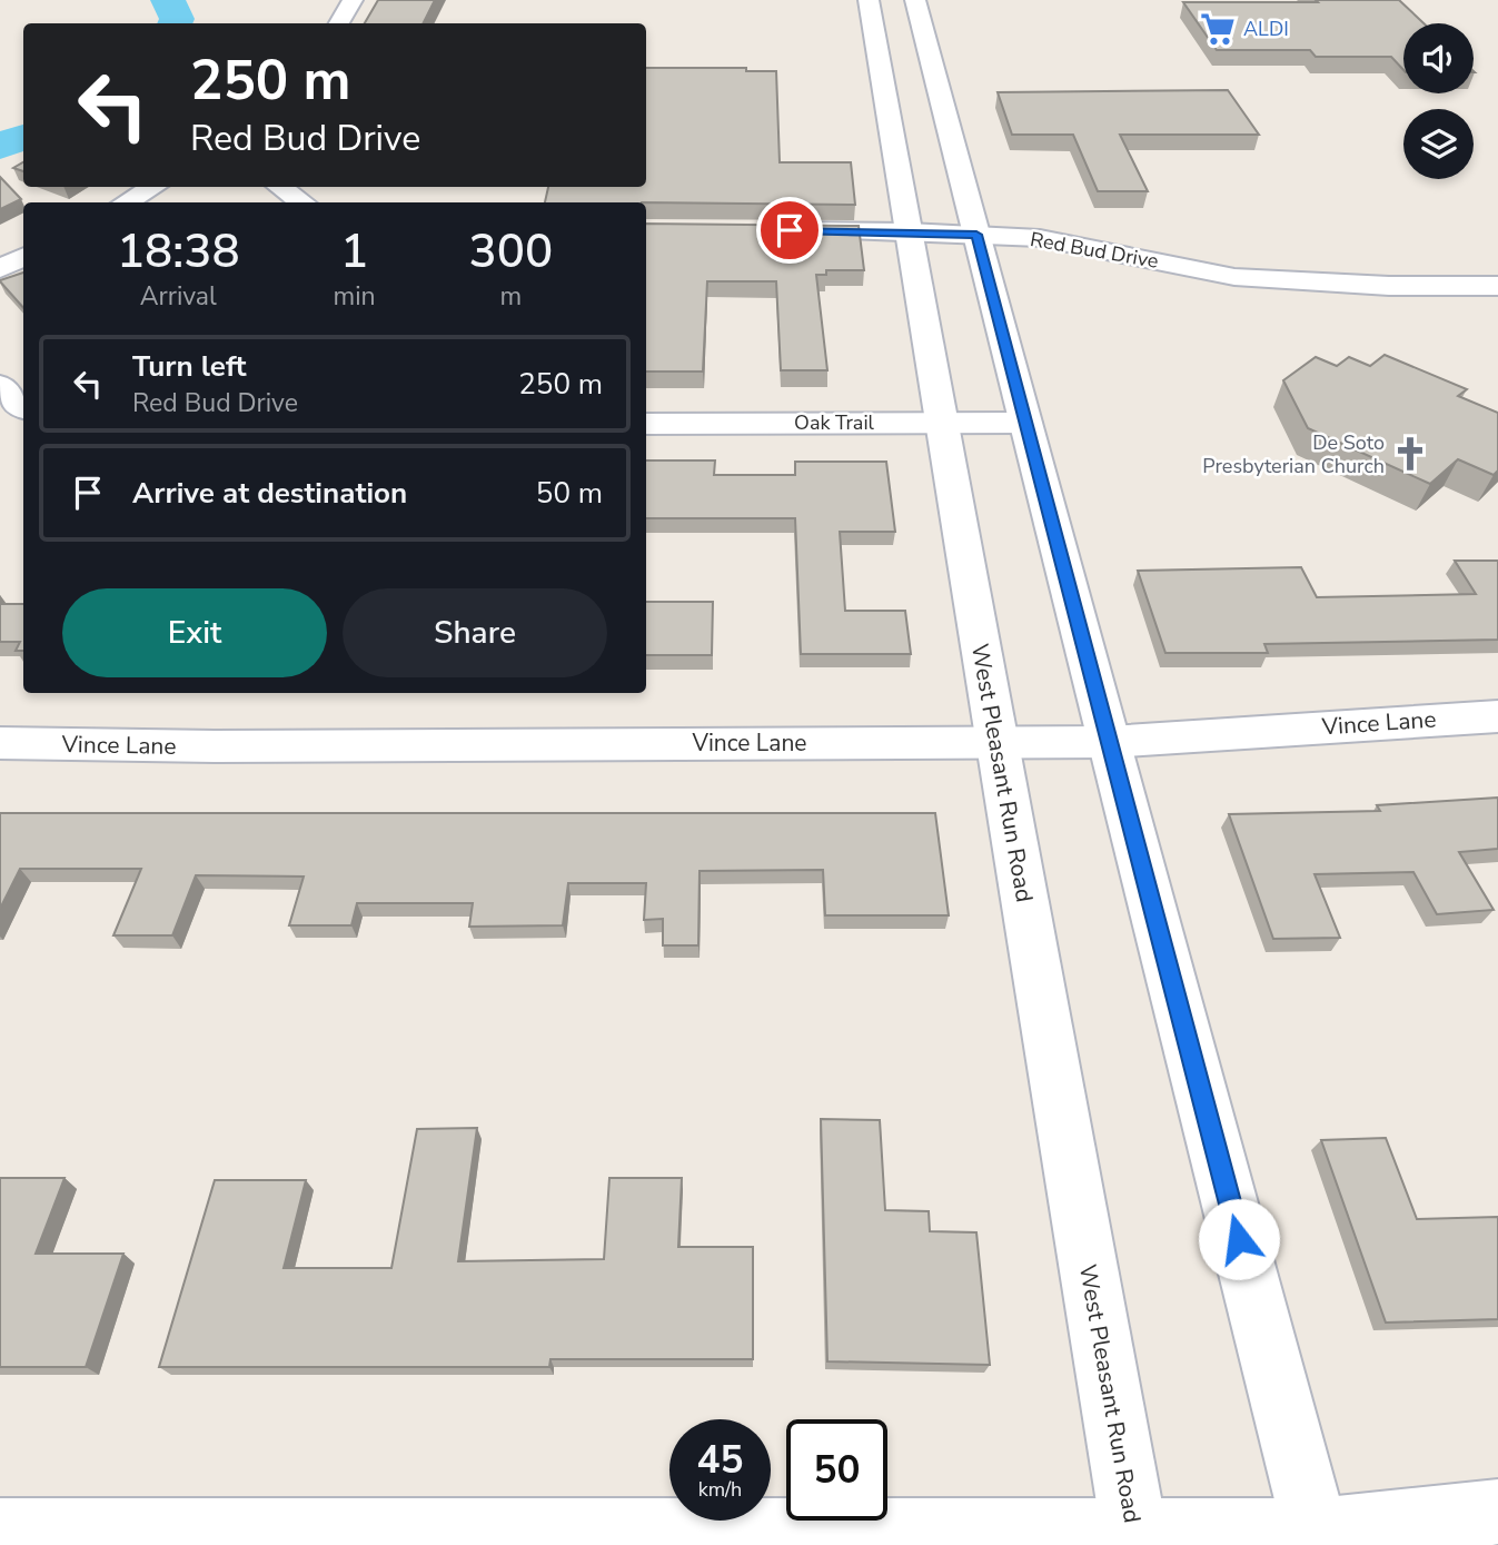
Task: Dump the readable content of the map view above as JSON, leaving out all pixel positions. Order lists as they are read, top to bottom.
{
  "streets": {
    "main road": [
      "Red Bud Drive",
      "Oak Trail",
      "Vince Lane",
      "West Pleasant Run Road"
    ]
  },
  "crossings": [
    ["Red Bud Drive", "West Pleasant Run Road"],
    ["Oak Trail", "West Pleasant Run Road"],
    ["Vince Lane", "West Pleasant Run Road"]
  ],
  "places": {
    "supermarket": ["ALDI"],
    "church": ["De Soto Presbyterian Church"]
  },
  "page": {
    "turn": ["250 m", "Red Bud Drive"],
    "eta": [
      "18:38",
      "Arrival",
      "1",
      "min",
      "300",
      "m"
    ],
    "list": [
      {
        "name": "Turn left",
        "note": "Red Bud Drive",
        "value": "250 m"
      },
      {
        "name": "Arrive at destination",
        "value": "50 m"
      }
    ],
    "buttons": ["Exit", "Share"],
    "speed": "45 km/h",
    "limit": "50"
  }
}
